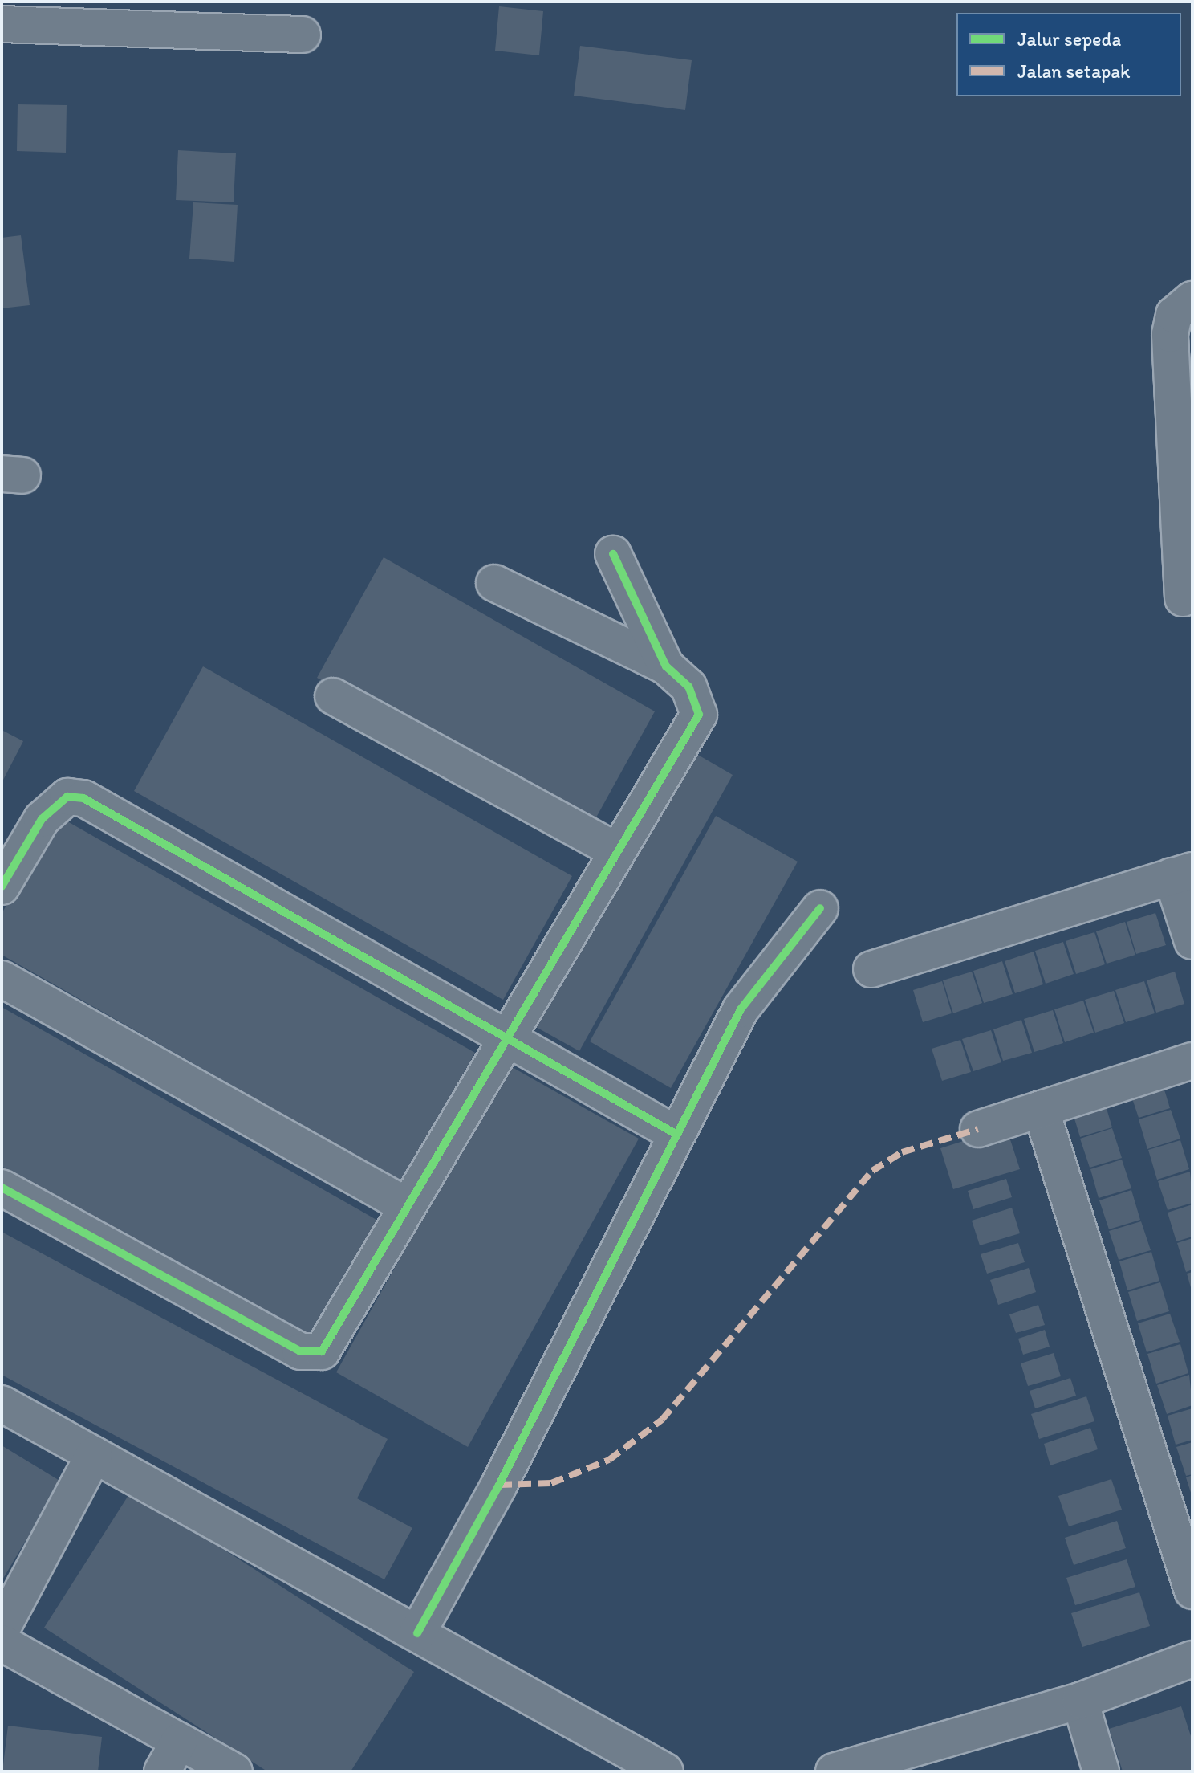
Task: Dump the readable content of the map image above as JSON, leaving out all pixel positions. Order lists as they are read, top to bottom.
{
  "legend": ["Jalur sepeda", "Jalan setapak"]
}
